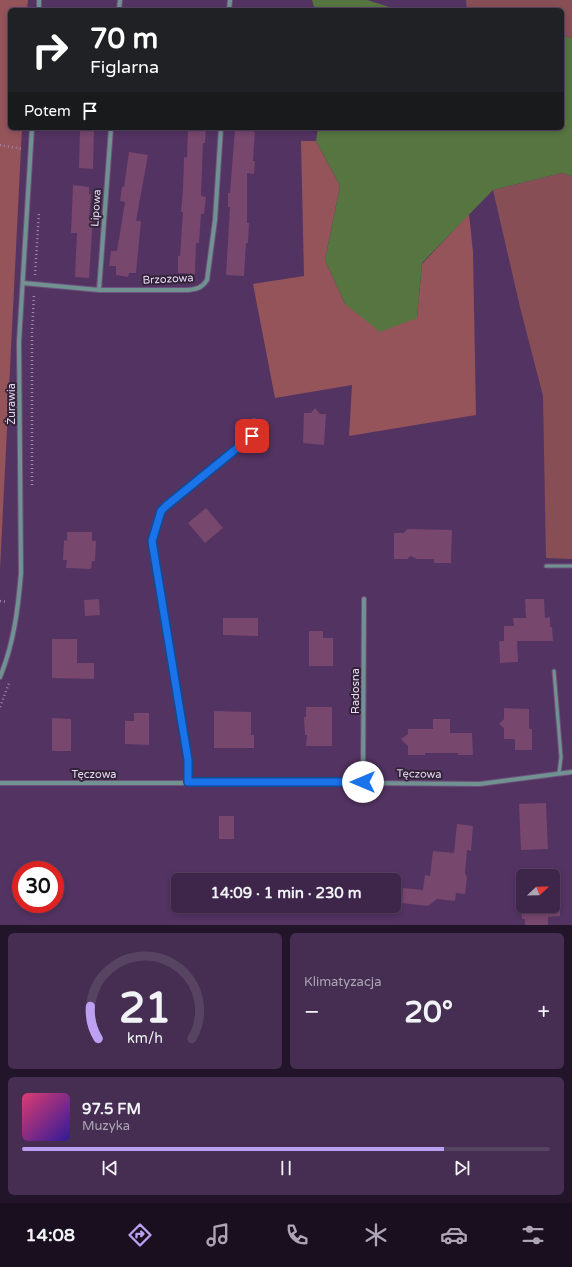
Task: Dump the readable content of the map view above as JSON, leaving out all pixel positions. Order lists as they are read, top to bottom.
{
  "streets": {
    "street": [
      "Lipowa",
      "Brzozowa",
      "Żurawia",
      "Radosna",
      "Tęczowa"
    ]
  },
  "crossings": [
    ["Lipowa", "Brzozowa"],
    ["Brzozowa", "Żurawia"],
    ["Radosna", "Tęczowa"]
  ],
  "north": "right",
  "page": {
    "turn": ["70 m", "Figlarna"],
    "then": "Potem",
    "limit": "30",
    "trip": "14:09 · 1 min · 230 m",
    "tile": "Klimatyzacja",
    "heat": ["−", "20°", "+"],
    "song": ["97.5 FM", "Muzyka"],
    "tabs": "14:08",
    "gauge": ["21", "km/h"]
  }
}
